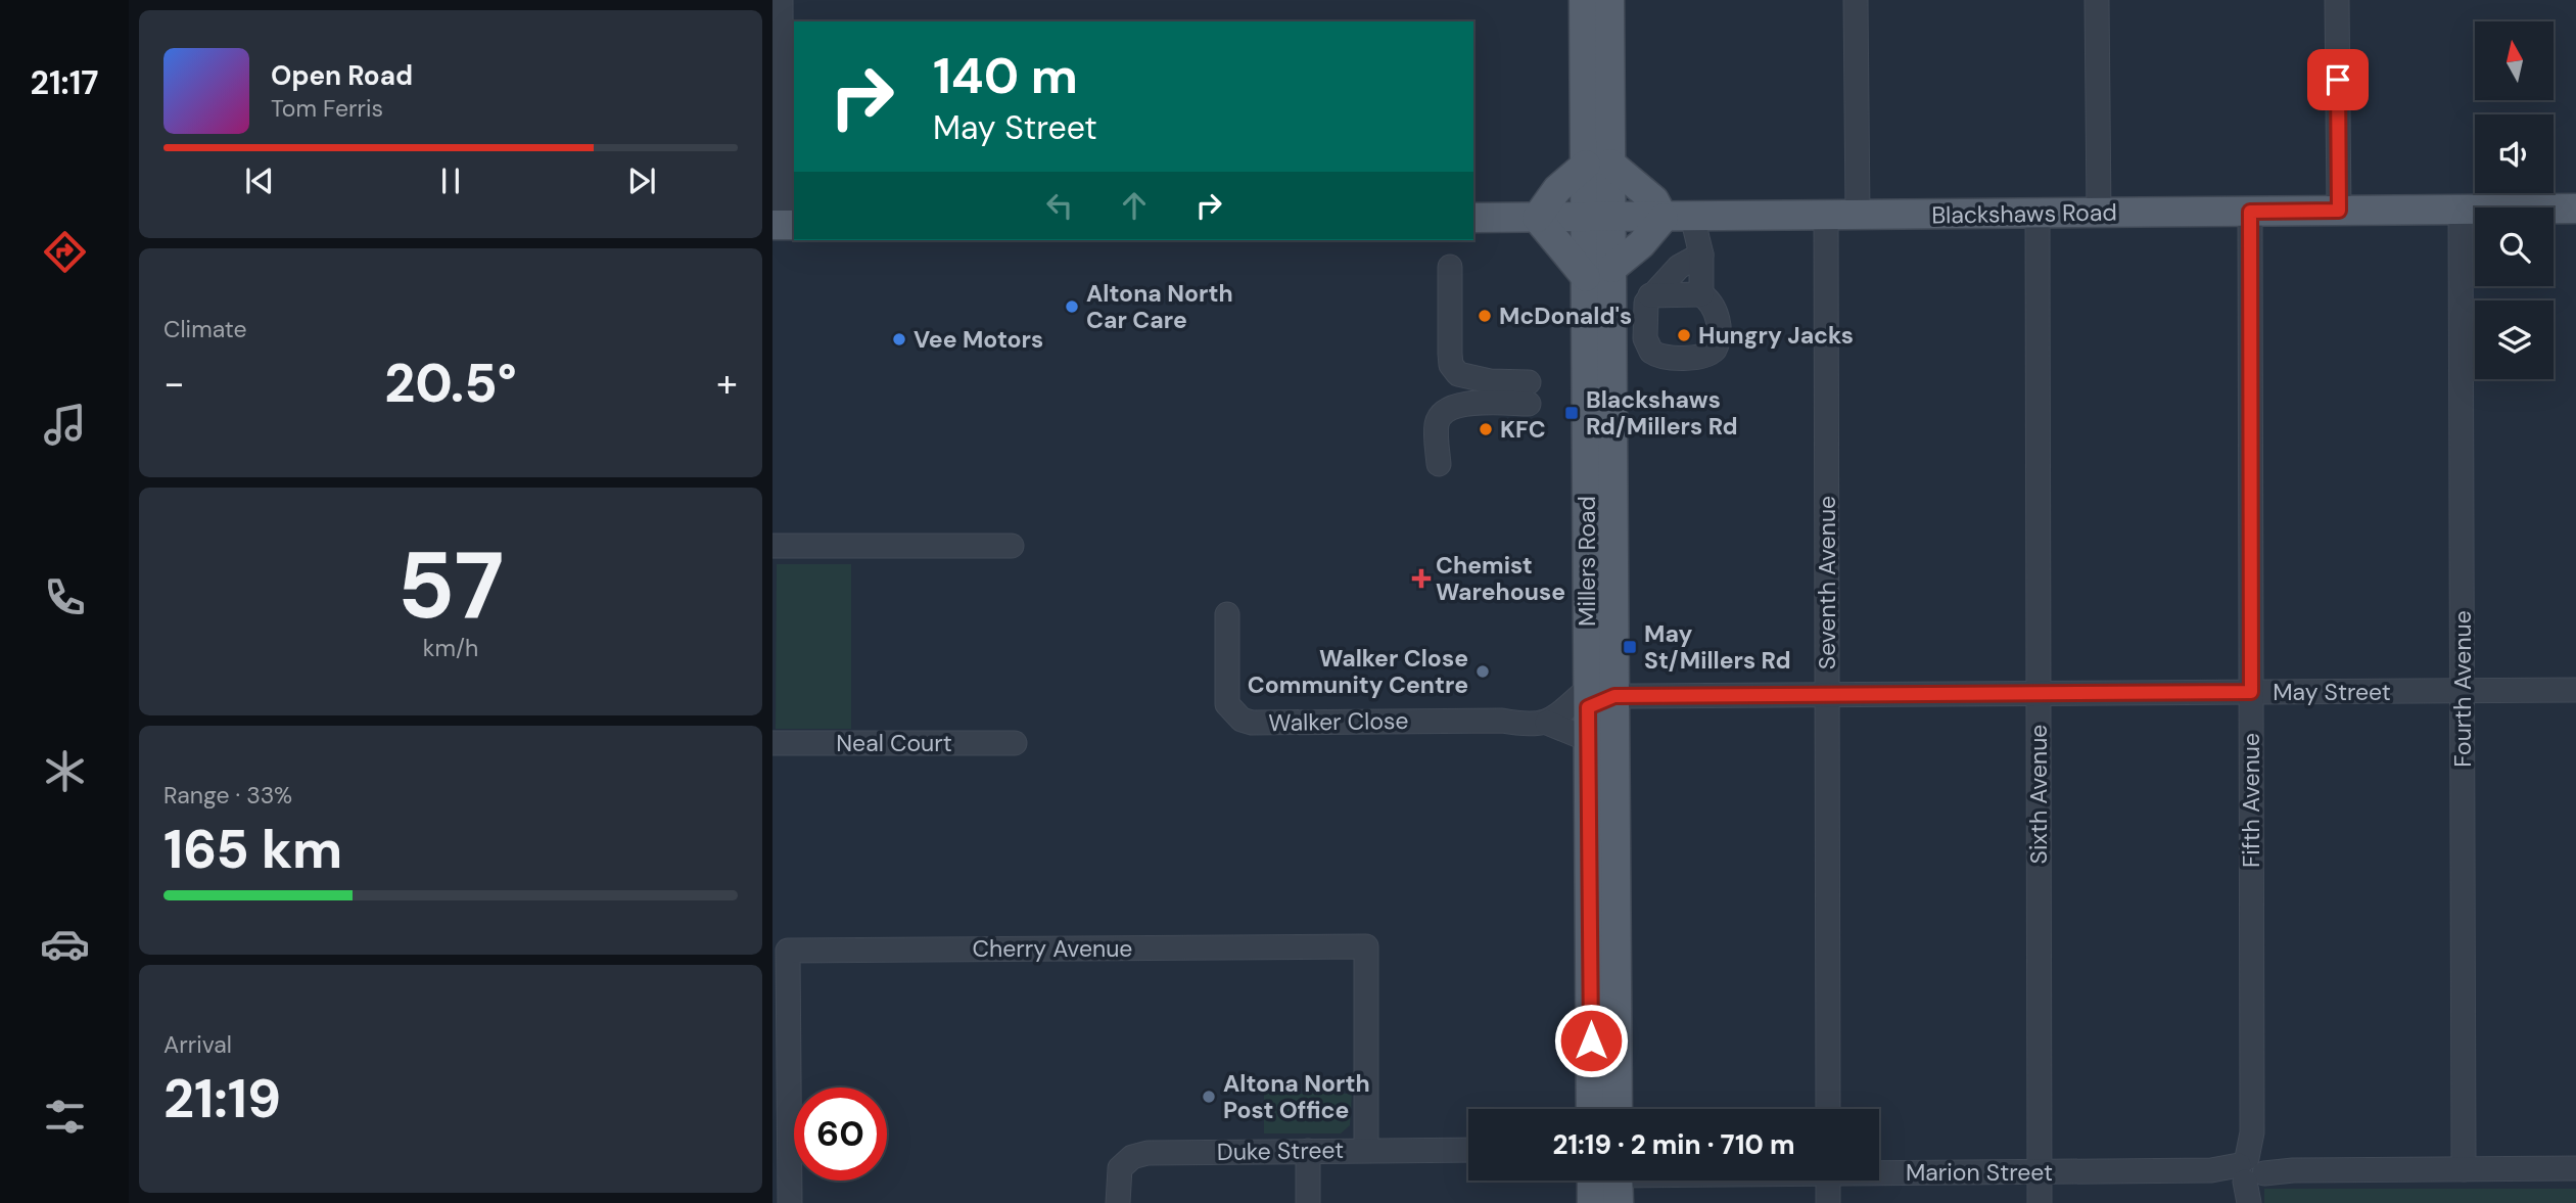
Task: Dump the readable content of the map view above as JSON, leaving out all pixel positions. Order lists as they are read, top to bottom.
{
  "streets": {
    "main road": ["Blackshaws Road", "Millers Road"],
    "street": [
      "Seventh Avenue",
      "Fourth Avenue",
      "May Street",
      "Walker Close",
      "Neal Court",
      "Sixth Avenue",
      "Fifth Avenue",
      "Cherry Avenue",
      "Duke Street",
      "Marion Street"
    ]
  },
  "crossings": [
    ["Blackshaws Road", "Millers Road"],
    ["Blackshaws Road", "Seventh Avenue"],
    ["Blackshaws Road", "Fourth Avenue"],
    ["Blackshaws Road", "Sixth Avenue"],
    ["Blackshaws Road", "Fifth Avenue"],
    ["Millers Road", "May Street"],
    ["Millers Road", "Walker Close"],
    ["Seventh Avenue", "May Street"],
    ["Fourth Avenue", "May Street"],
    ["Fourth Avenue", "Marion Street"],
    ["May Street", "Sixth Avenue"],
    ["May Street", "Fifth Avenue"],
    ["Sixth Avenue", "Marion Street"],
    ["Fifth Avenue", "Marion Street"],
    ["Cherry Avenue", "Duke Street"]
  ],
  "places": {
    "other": [
      "Altona North Car Care",
      "McDonald's",
      "Hungry Jacks",
      "Vee Motors",
      "KFC",
      "Walker Close Community Centre",
      "Altona North Post Office"
    ],
    "transit": ["Blackshaws Rd/Millers Rd", "May St/Millers Rd"],
    "health": ["Chemist Warehouse"]
  },
  "north": "top",
  "page": {
    "tabs": "21:17",
    "turn": ["140 m", "May Street"],
    "song": ["Open Road", "Tom Ferris"],
    "tile": [
      "Climate",
      ["57", "km/h"],
      ["Range · 33%", "165 km"],
      ["Arrival", "21:19"]
    ],
    "heat": ["−", "20.5°", "+"],
    "limit": "60",
    "trip": "21:19 · 2 min · 710 m"
  }
}
